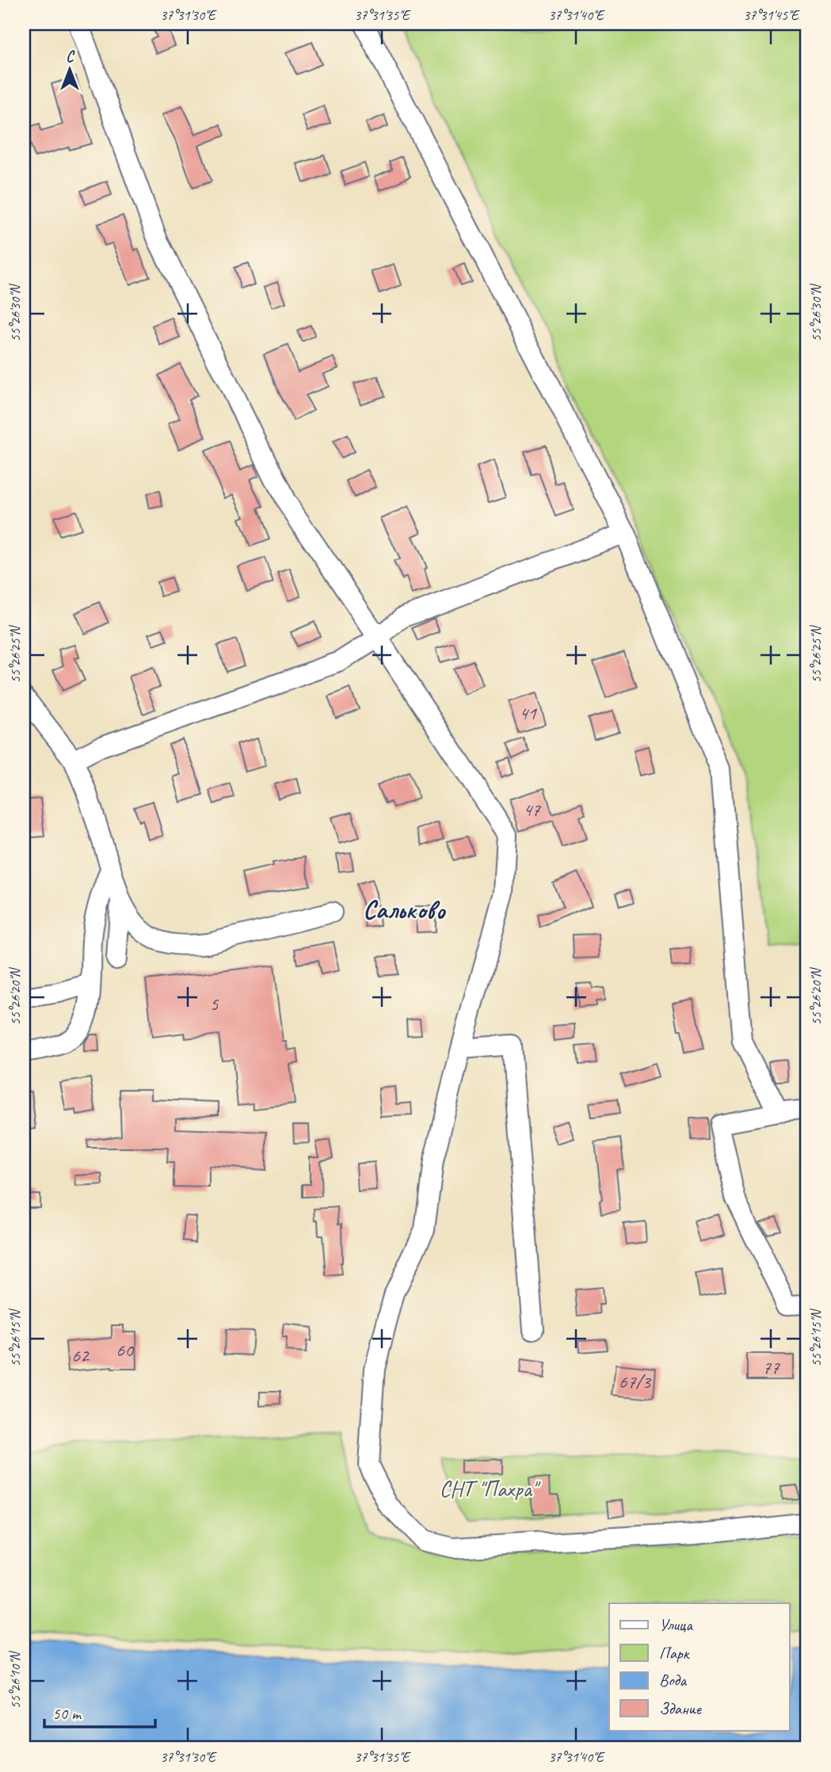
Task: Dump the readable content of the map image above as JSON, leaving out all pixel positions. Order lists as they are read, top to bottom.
{
  "districts": ["Сальково"],
  "parks": ["СНТ \"Пахра\""],
  "house_numbers": [
    "41",
    "47",
    "5",
    "60",
    "62",
    "77",
    "67/3"
  ],
  "legend": [
    "Улица",
    "Парк",
    "Вода",
    "Здание"
  ],
  "scale_bar": "50 m",
  "north": "top",
  "coordinates": [
    "37°31'30\"E",
    "37°31'35\"E",
    "37°31'40\"E",
    "37°31'45\"E",
    "55°26'30\"N",
    "55°26'25\"N",
    "55°26'20\"N",
    "55°26'15\"N",
    "55°26'10\"N"
  ]
}
